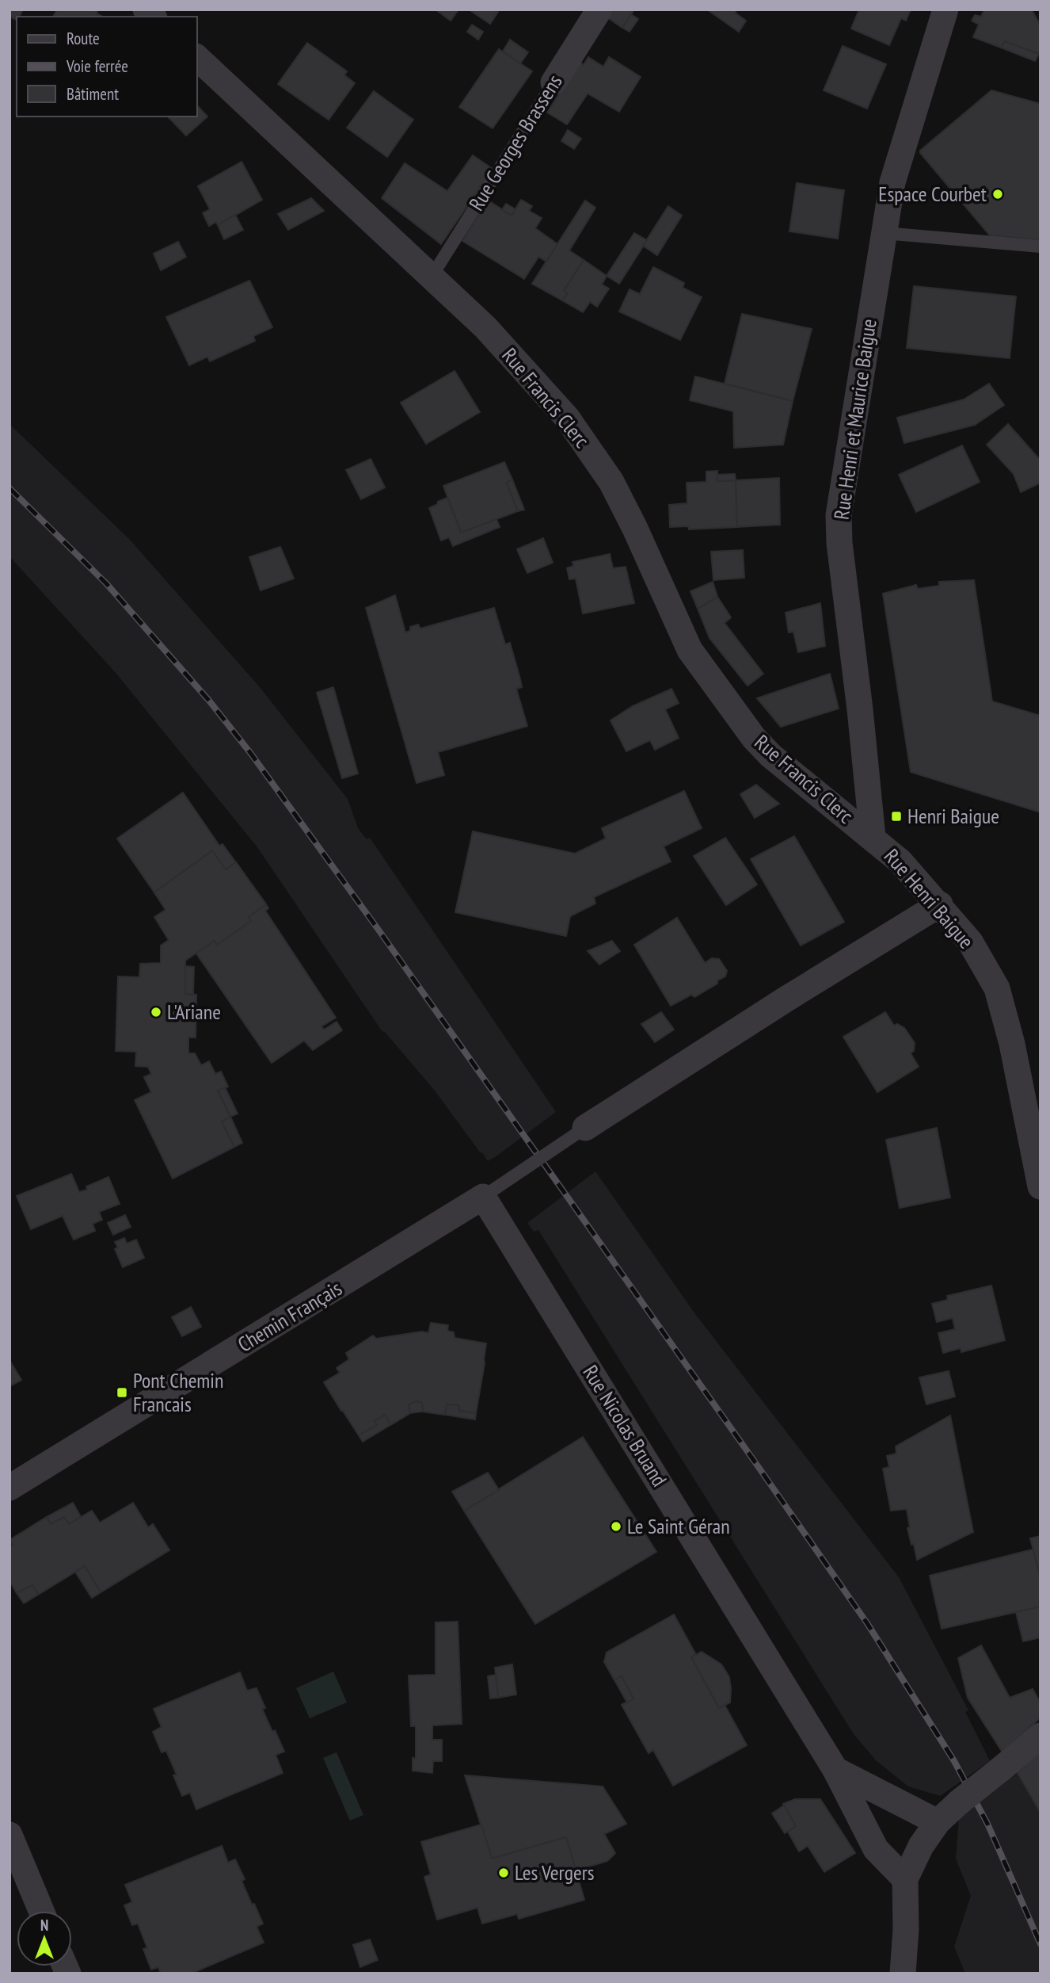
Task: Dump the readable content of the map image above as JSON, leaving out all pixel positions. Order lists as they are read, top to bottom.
{
  "streets": {
    "street": [
      "Rue Georges Brassens",
      "Rue Francis Clerc",
      "Rue Henri et Maurice Baigue",
      "Rue Henri Baigue",
      "Chemin Français",
      "Rue Nicolas Bruand"
    ]
  },
  "crossings": [
    ["Rue Georges Brassens", "Rue Francis Clerc"],
    ["Rue Francis Clerc", "Rue Henri et Maurice Baigue"],
    ["Rue Francis Clerc", "Rue Henri Baigue"],
    ["Rue Henri et Maurice Baigue", "Rue Henri Baigue"],
    ["Chemin Français", "Rue Nicolas Bruand"]
  ],
  "places": {
    "other": [
      "Espace Courbet",
      "L'Ariane",
      "Le Saint Géran",
      "Les Vergers"
    ],
    "transit": ["Henri Baigue", "Pont Chemin Francais"]
  },
  "legend": ["Route", "Voie ferrée", "Bâtiment"],
  "north": "top"
}
